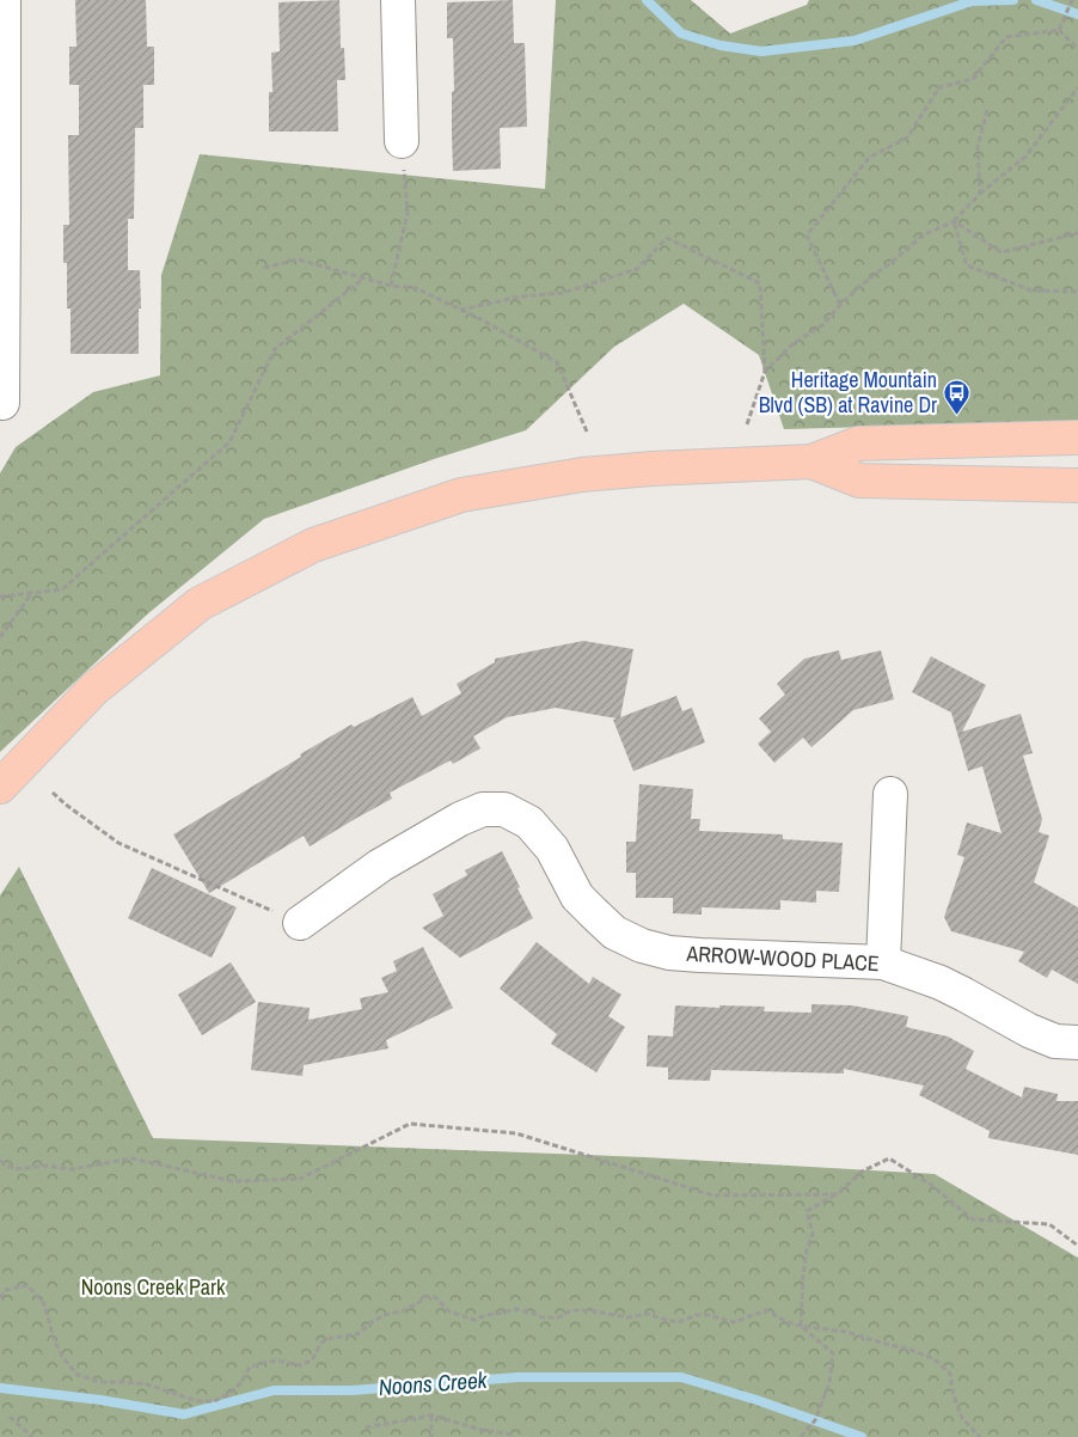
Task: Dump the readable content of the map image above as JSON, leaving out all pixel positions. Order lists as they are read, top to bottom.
{
  "streets": {
    "street": ["ARROW-WOOD PLACE"]
  },
  "water": ["Noons Creek"],
  "parks": ["Noons Creek Park"],
  "places": {
    "bus stop": ["Heritage Mountain Blvd (SB) at Ravine Dr"]
  }
}
